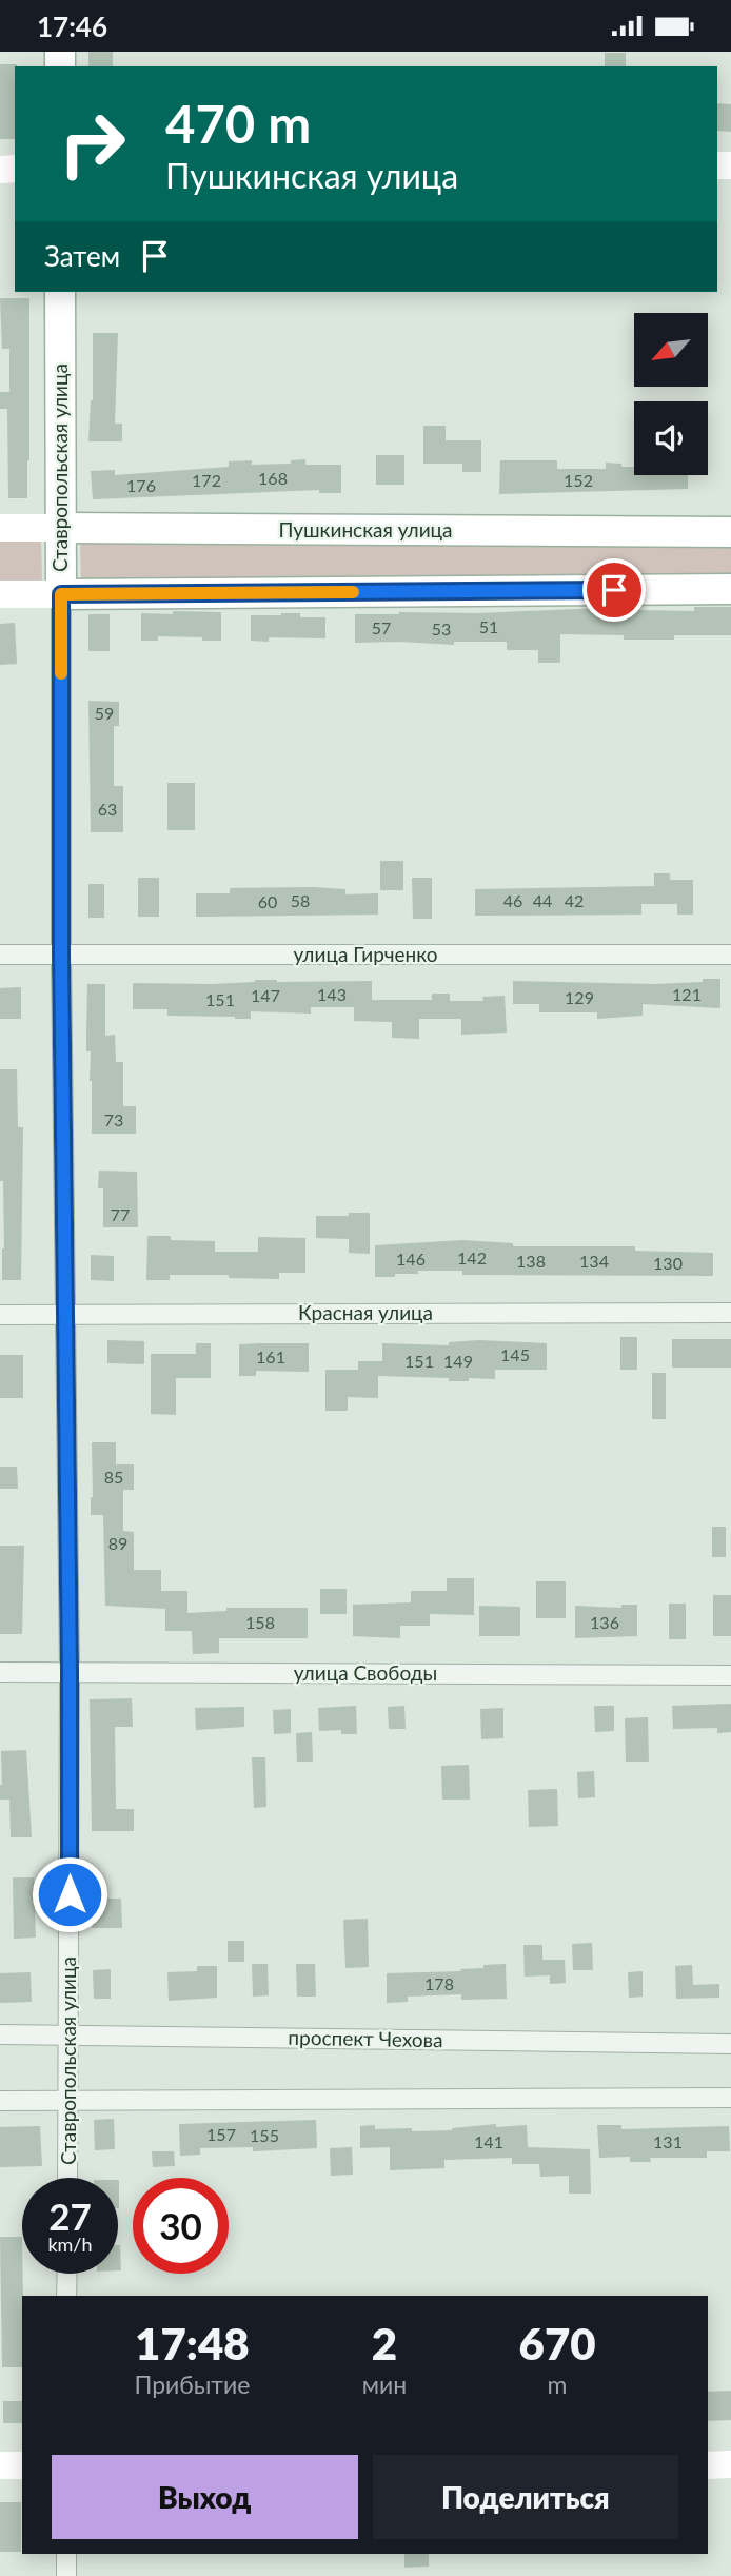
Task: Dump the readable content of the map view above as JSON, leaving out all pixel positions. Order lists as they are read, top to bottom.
{
  "streets": {
    "main road": ["Ставропольская улица", "Пушкинская улица"],
    "street": [
      "улица Гирченко",
      "Красная улица",
      "улица Свободы",
      "проспект Чехова"
    ]
  },
  "crossings": [
    ["Ставропольская улица", "Пушкинская улица"],
    ["Ставропольская улица", "улица Гирченко"],
    ["Ставропольская улица", "Красная улица"],
    ["Ставропольская улица", "улица Свободы"],
    ["Ставропольская улица", "проспект Чехова"]
  ],
  "house_numbers": [
    "168",
    "172",
    "152",
    "176",
    "51",
    "57",
    "53",
    "59",
    "63",
    "58",
    "46",
    "44",
    "42",
    "60",
    "143",
    "121",
    "147",
    "129",
    "151",
    "73",
    "77",
    "142",
    "146",
    "138",
    "134",
    "130",
    "145",
    "161",
    "151",
    "149",
    "85",
    "89",
    "158",
    "136",
    "178",
    "157",
    "155",
    "141",
    "131"
  ],
  "north": "bottom left",
  "page": {
    "status": "17:46",
    "turn": ["470 m", "Пушкинская улица"],
    "then": "Затем",
    "speed": "27 km/h",
    "limit": "30",
    "eta": [
      "17:48",
      "Прибытие",
      "2",
      "мин",
      "670",
      "m"
    ],
    "buttons": ["Выход", "Поделиться"]
  }
}
